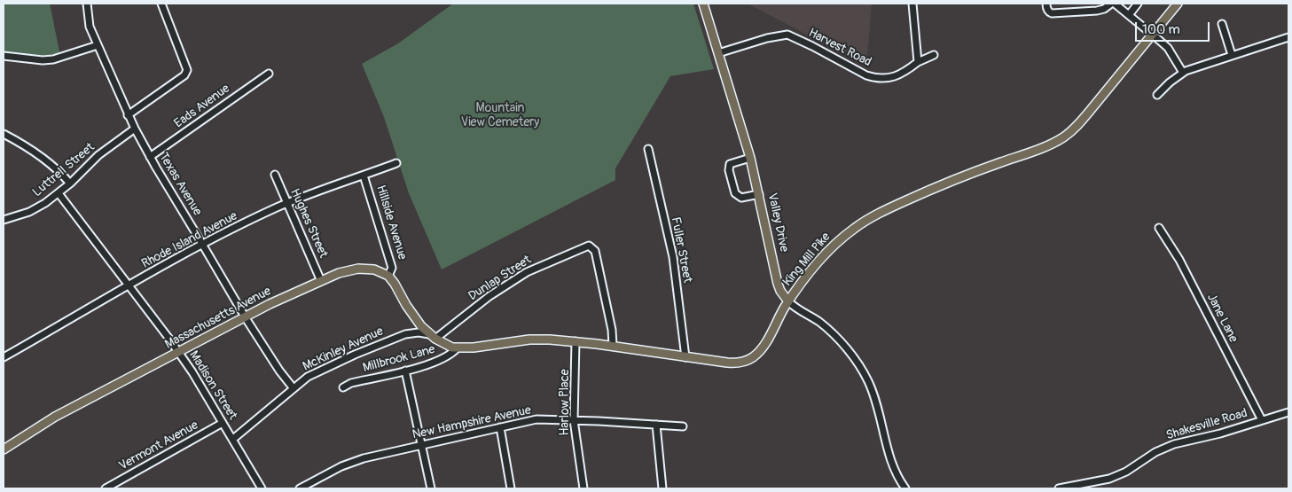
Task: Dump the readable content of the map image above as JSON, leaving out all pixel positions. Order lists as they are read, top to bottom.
{
  "streets": {
    "main road": ["Valley Drive", "King Mill Pike", "Massachusetts Avenue"],
    "street": [
      "Harvest Road",
      "Eads Avenue",
      "Luttrell Street",
      "Texas Avenue",
      "Hillside Avenue",
      "Hughes Street",
      "Rhode Island Avenue",
      "Fuller Street",
      "Dunlap Street",
      "Jane Lane",
      "McKinley Avenue",
      "Millbrook Lane",
      "Madison Street",
      "Harlow Place",
      "New Hampshire Avenue",
      "Shakesville Road",
      "Vermont Avenue"
    ]
  },
  "crossings": [
    ["Harvest Road", "Valley Drive"],
    ["Eads Avenue", "Texas Avenue"],
    ["Luttrell Street", "Texas Avenue"],
    ["Luttrell Street", "Madison Street"],
    ["Texas Avenue", "Rhode Island Avenue"],
    ["Texas Avenue", "Massachusetts Avenue"],
    ["Texas Avenue", "McKinley Avenue"],
    ["Hillside Avenue", "Rhode Island Avenue"],
    ["Hillside Avenue", "Massachusetts Avenue"],
    ["Valley Drive", "King Mill Pike"],
    ["Hughes Street", "Rhode Island Avenue"],
    ["Hughes Street", "Massachusetts Avenue"],
    ["Rhode Island Avenue", "Madison Street"],
    ["Fuller Street", "King Mill Pike"],
    ["King Mill Pike", "Dunlap Street"],
    ["King Mill Pike", "McKinley Avenue"],
    ["King Mill Pike", "Millbrook Lane"],
    ["King Mill Pike", "Harlow Place"],
    ["Dunlap Street", "McKinley Avenue"],
    ["Massachusetts Avenue", "Madison Street"],
    ["Jane Lane", "Shakesville Road"],
    ["McKinley Avenue", "Madison Street"],
    ["Madison Street", "Vermont Avenue"],
    ["Harlow Place", "New Hampshire Avenue"]
  ],
  "parks": ["Mountain View Cemetery"],
  "scale_bar": "100 m"
}
